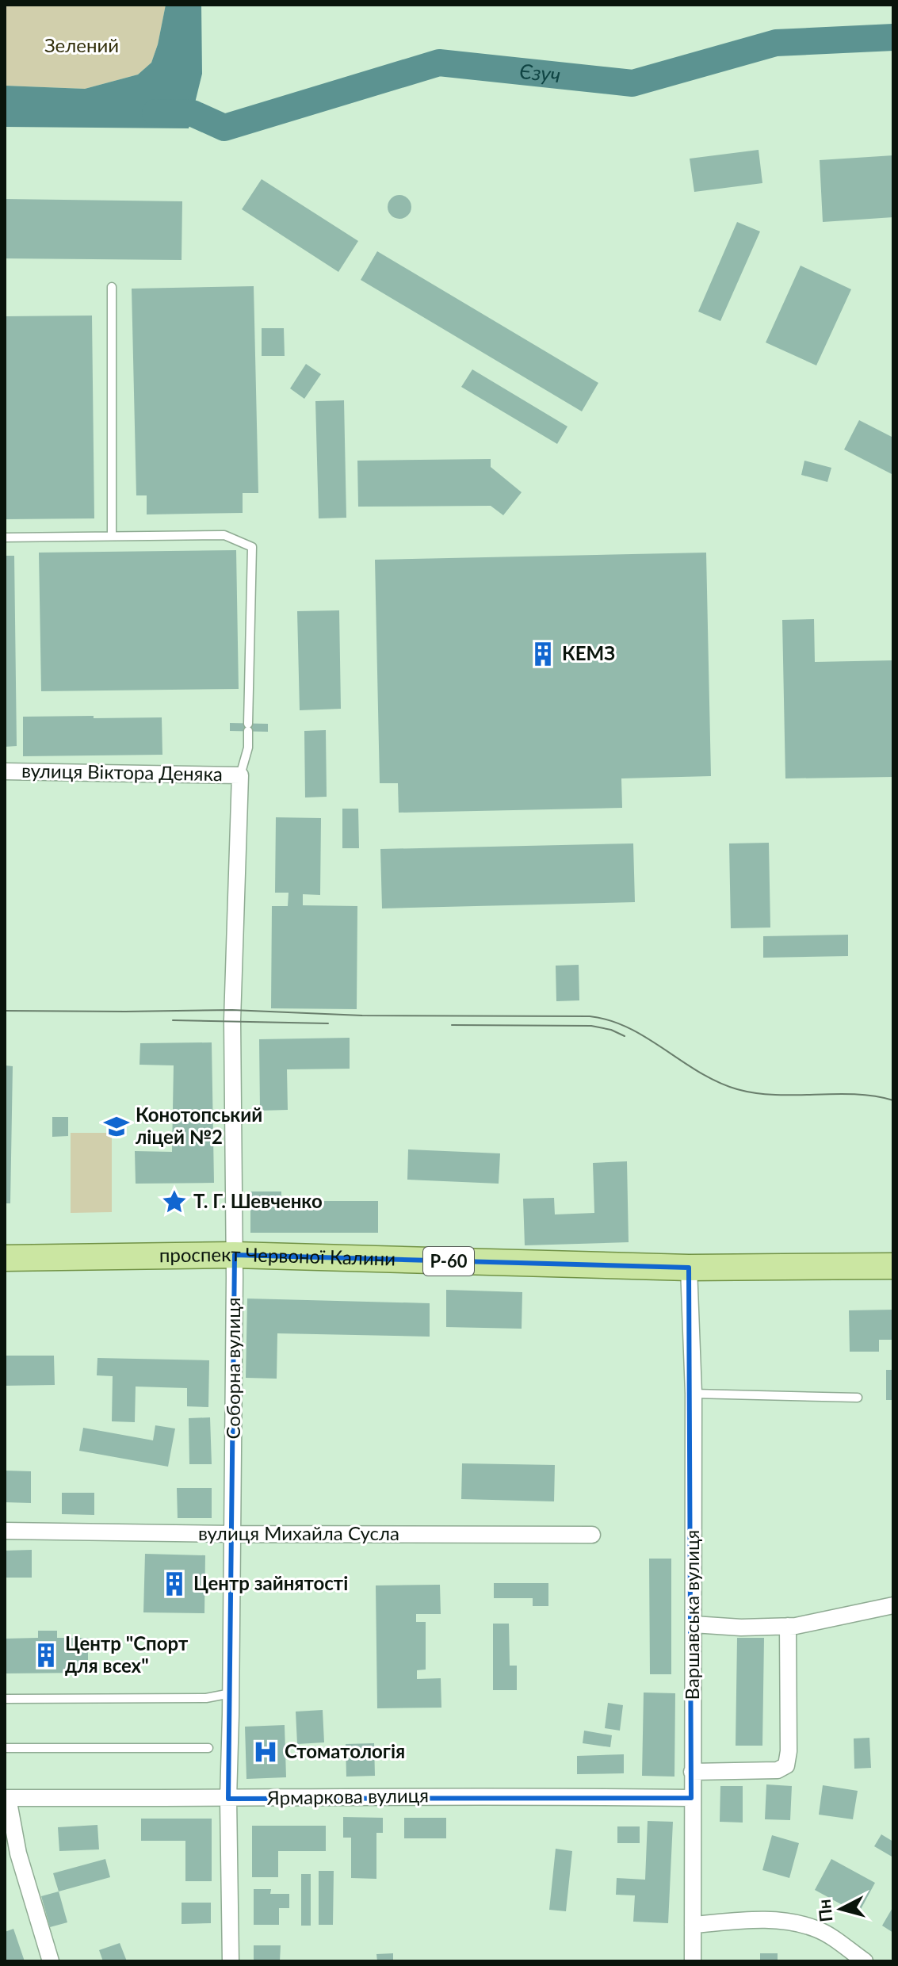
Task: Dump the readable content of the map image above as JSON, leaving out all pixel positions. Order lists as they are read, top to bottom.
{
  "streets": {
    "main road": ["проспект Червоної Калини", "Р-60"],
    "street": [
      "вулиця Віктора Деняка",
      "Соборна вулиця",
      "вулиця Михайла Сусла",
      "Варшавська вулиця",
      "Ярмаркова вулиця"
    ]
  },
  "crossings": [
    ["вулиця Віктора Деняка", "Соборна вулиця"],
    ["проспект Червоної Калини", "Соборна вулиця"],
    ["проспект Червоної Калини", "Варшавська вулиця"],
    ["Соборна вулиця", "вулиця Михайла Сусла"],
    ["Соборна вулиця", "Ярмаркова вулиця"],
    ["Варшавська вулиця", "Ярмаркова вулиця"]
  ],
  "water": ["Єзуч"],
  "parks": ["Зелений"],
  "places": {
    "building": ["КЕМЗ", "Центр зайнятості", "Центр \"Спорт для всех\""],
    "school or university": ["Конотопський ліцей №2"],
    "place": ["Т. Г. Шевченко"],
    "hospital": ["Стоматологія"]
  },
  "north": "left"
}
